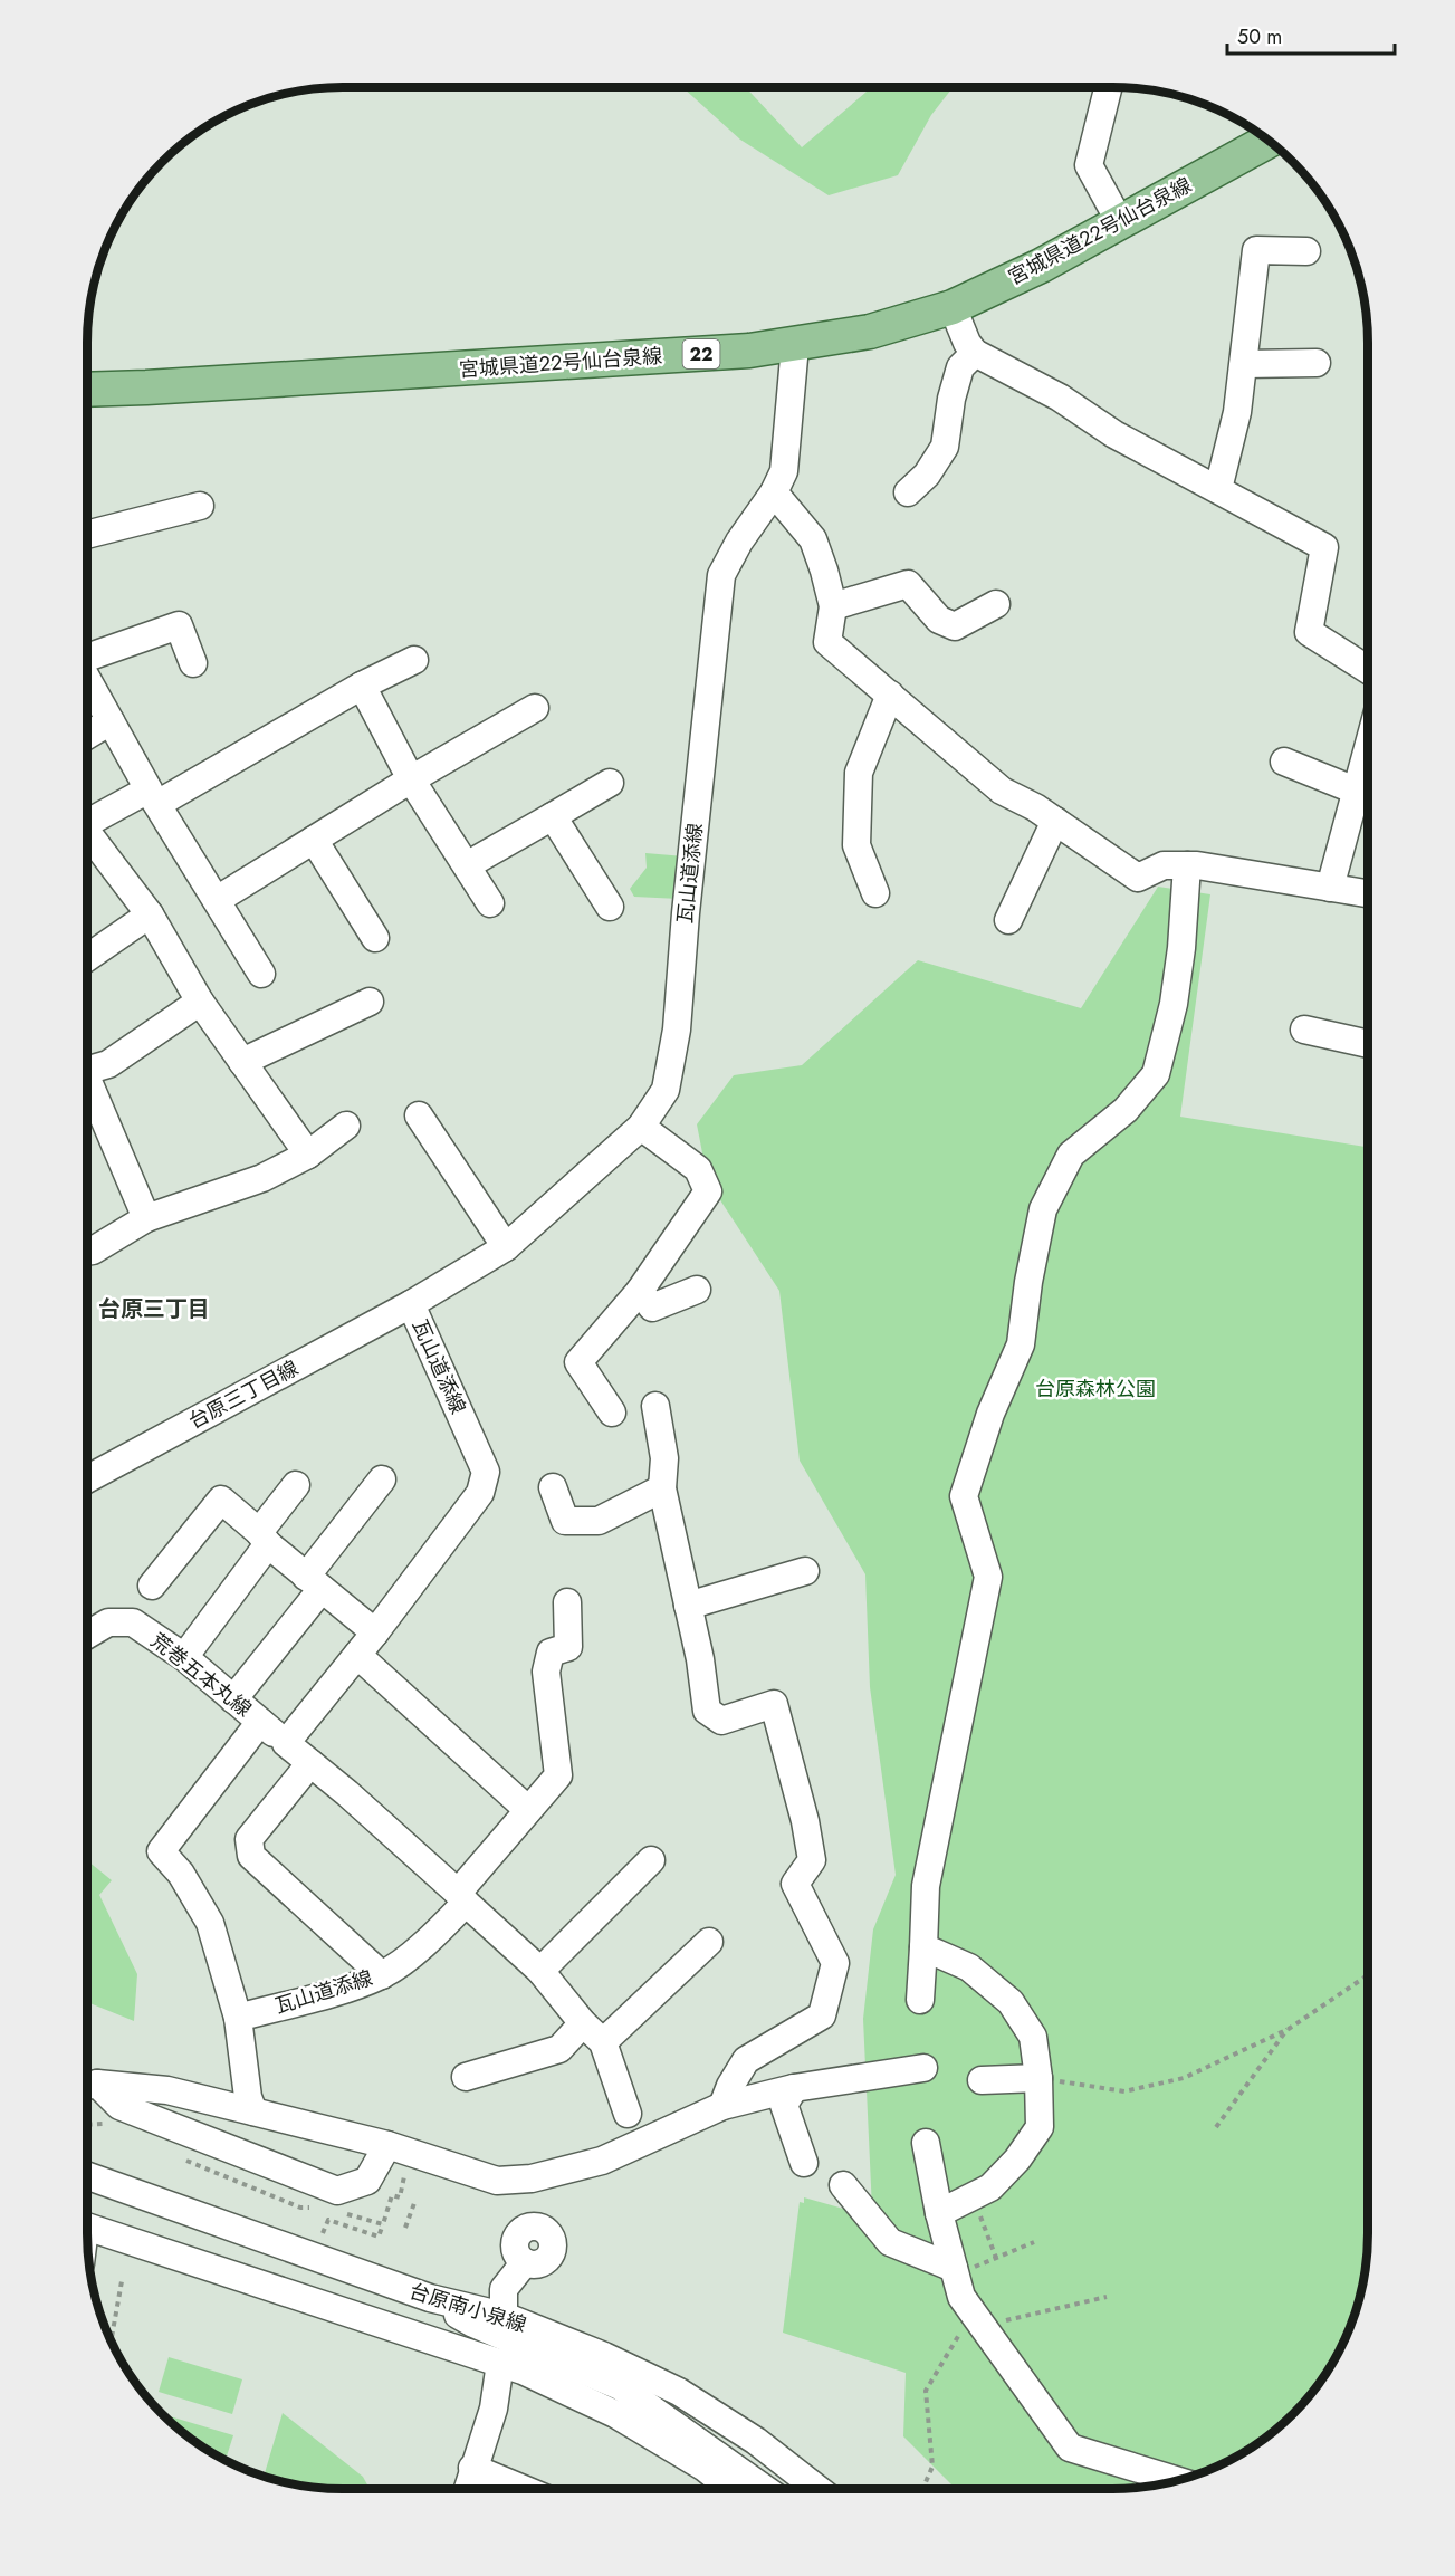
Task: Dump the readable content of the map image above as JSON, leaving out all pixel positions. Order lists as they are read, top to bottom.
{
  "streets": {
    "main road": ["宮城県道22号仙台泉線", "22"],
    "street": [
      "瓦山道添線",
      "台原三丁目線",
      "荒巻五本丸線",
      "台原南小泉線"
    ]
  },
  "crossings": [
    ["宮城県道22号仙台泉線", "瓦山道添線"],
    ["瓦山道添線", "台原三丁目線"],
    ["瓦山道添線", "荒巻五本丸線"]
  ],
  "districts": ["台原三丁目"],
  "parks": ["台原森林公園"],
  "scale_bar": "50 m"
}
